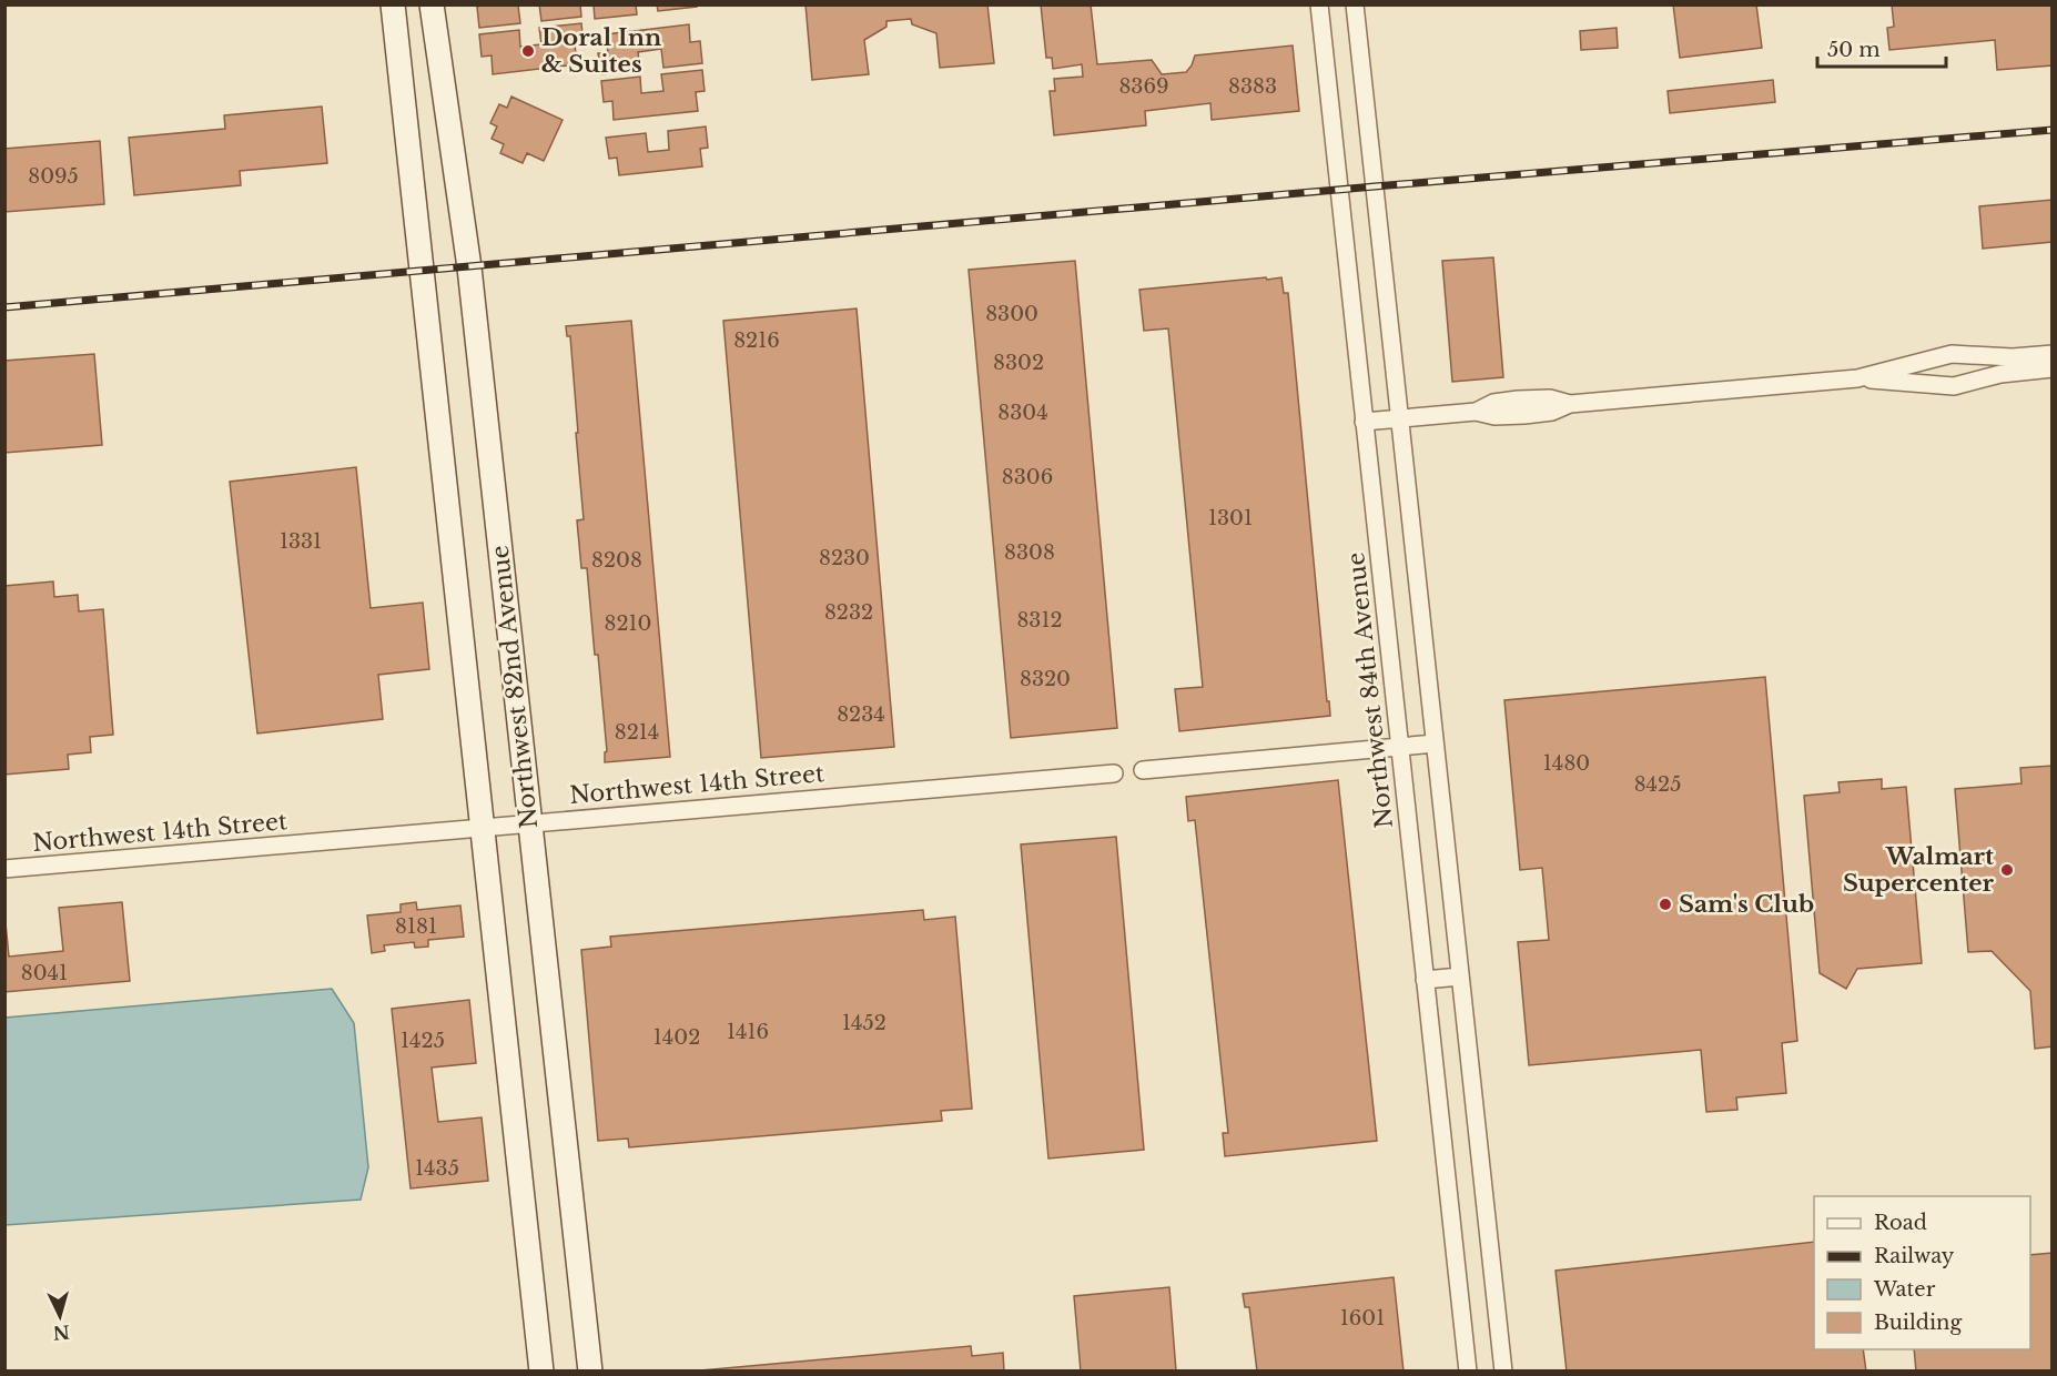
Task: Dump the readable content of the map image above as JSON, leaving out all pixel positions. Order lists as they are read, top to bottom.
{
  "streets": {
    "street": ["Northwest 82nd Avenue", "Northwest 84th Avenue", "Northwest 14th Street"]
  },
  "crossings": [
    ["Northwest 82nd Avenue", "Northwest 14th Street"]
  ],
  "places": ["Doral Inn & Suites", "Walmart Supercenter", "Sam's Club"],
  "house_numbers": [
    "8369",
    "8383",
    "8095",
    "8300",
    "8216",
    "8302",
    "8304",
    "8306",
    "1301",
    "1331",
    "8308",
    "8230",
    "8208",
    "8232",
    "8312",
    "8210",
    "8320",
    "8234",
    "8214",
    "1480",
    "8425",
    "8181",
    "8041",
    "1452",
    "1416",
    "1402",
    "1425",
    "1435",
    "1601"
  ],
  "legend": [
    "Road",
    "Railway",
    "Water",
    "Building"
  ],
  "scale_bar": "50 m",
  "north": "bottom"
}
